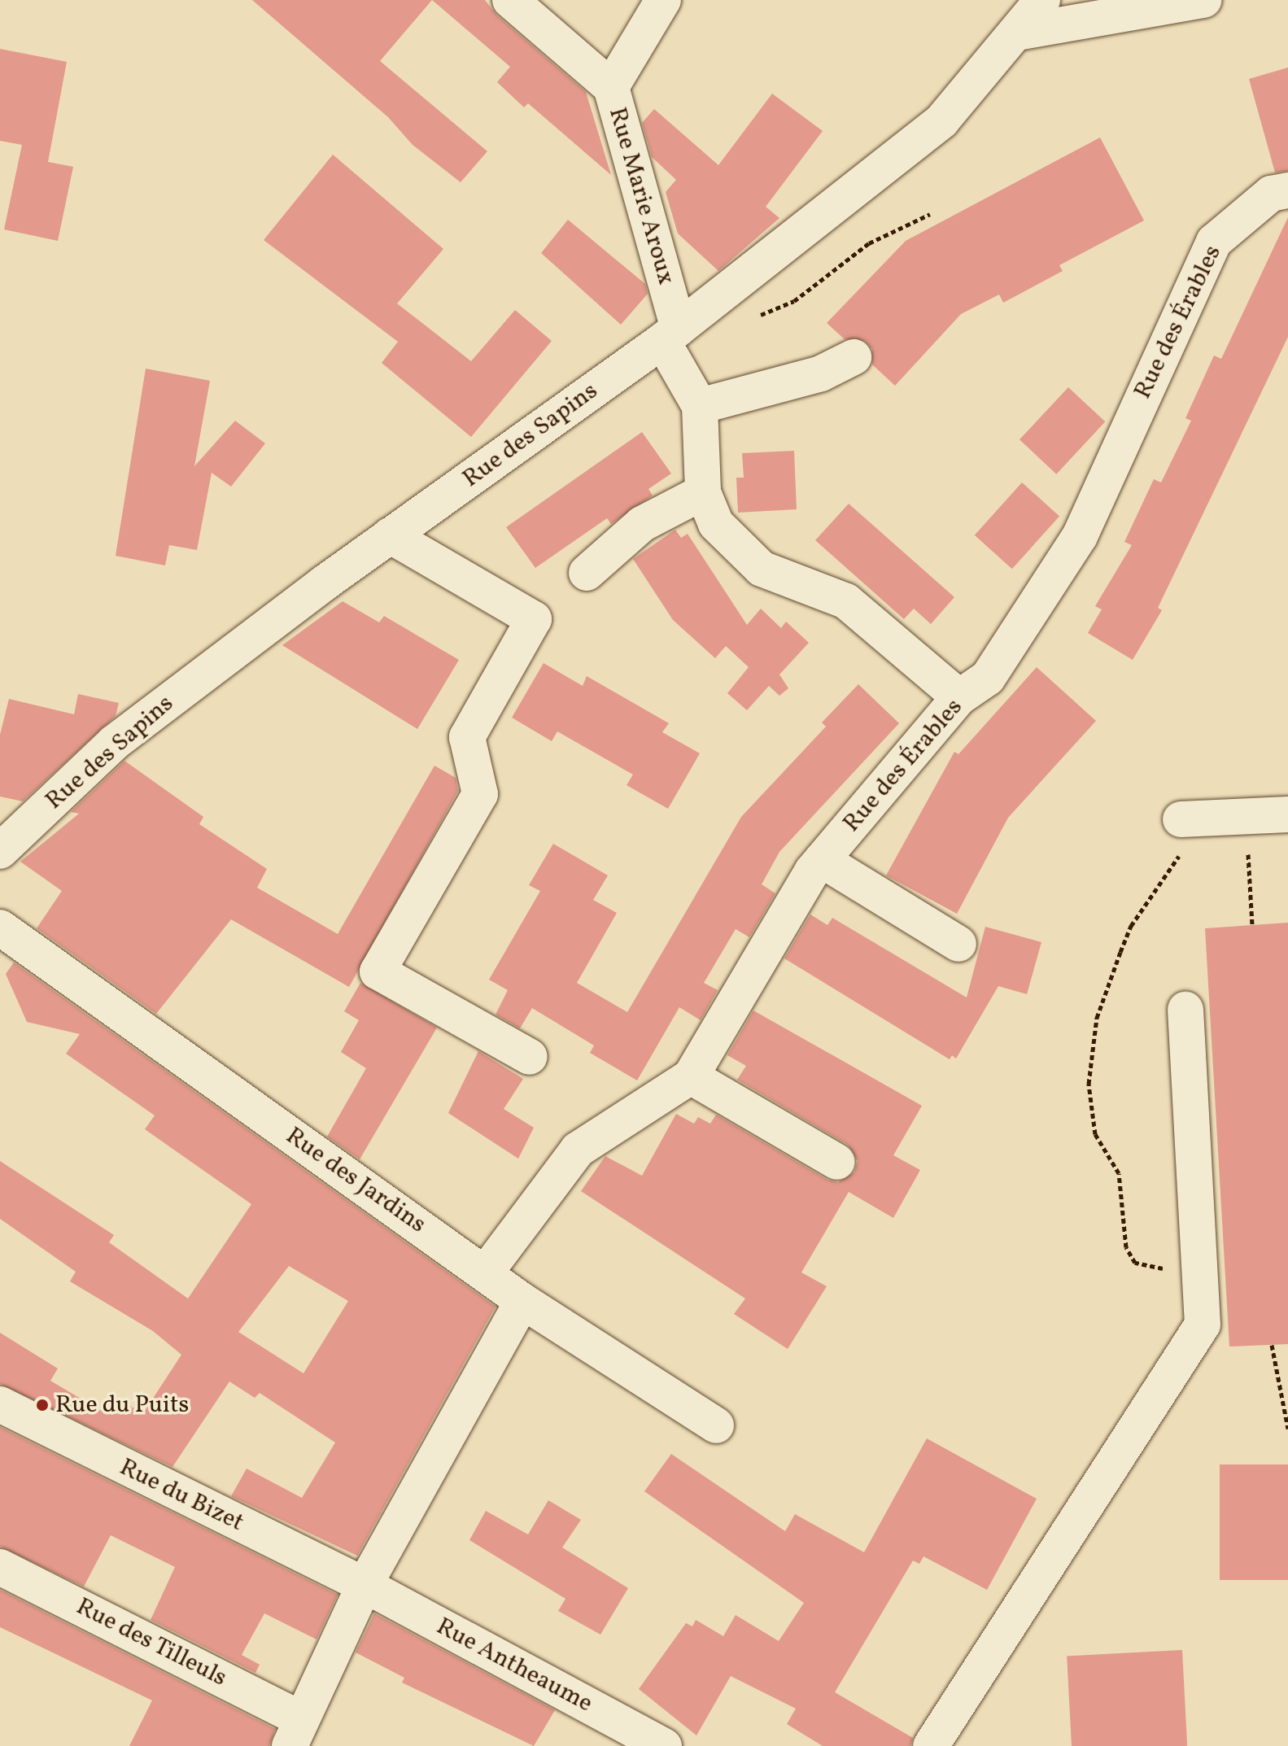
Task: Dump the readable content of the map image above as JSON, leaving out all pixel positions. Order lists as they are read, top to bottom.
{
  "streets": {
    "street": [
      "Rue Marie Aroux",
      "Rue des Érables",
      "Rue des Sapins",
      "Rue des Jardins",
      "Rue du Bizet",
      "Rue des Tilleuls",
      "Rue Antheaume"
    ]
  },
  "crossings": [
    ["Rue Marie Aroux", "Rue des Sapins"],
    ["Rue des Érables", "Rue des Jardins"],
    ["Rue du Bizet", "Rue Antheaume"]
  ],
  "places": ["Rue du Puits"]
}
